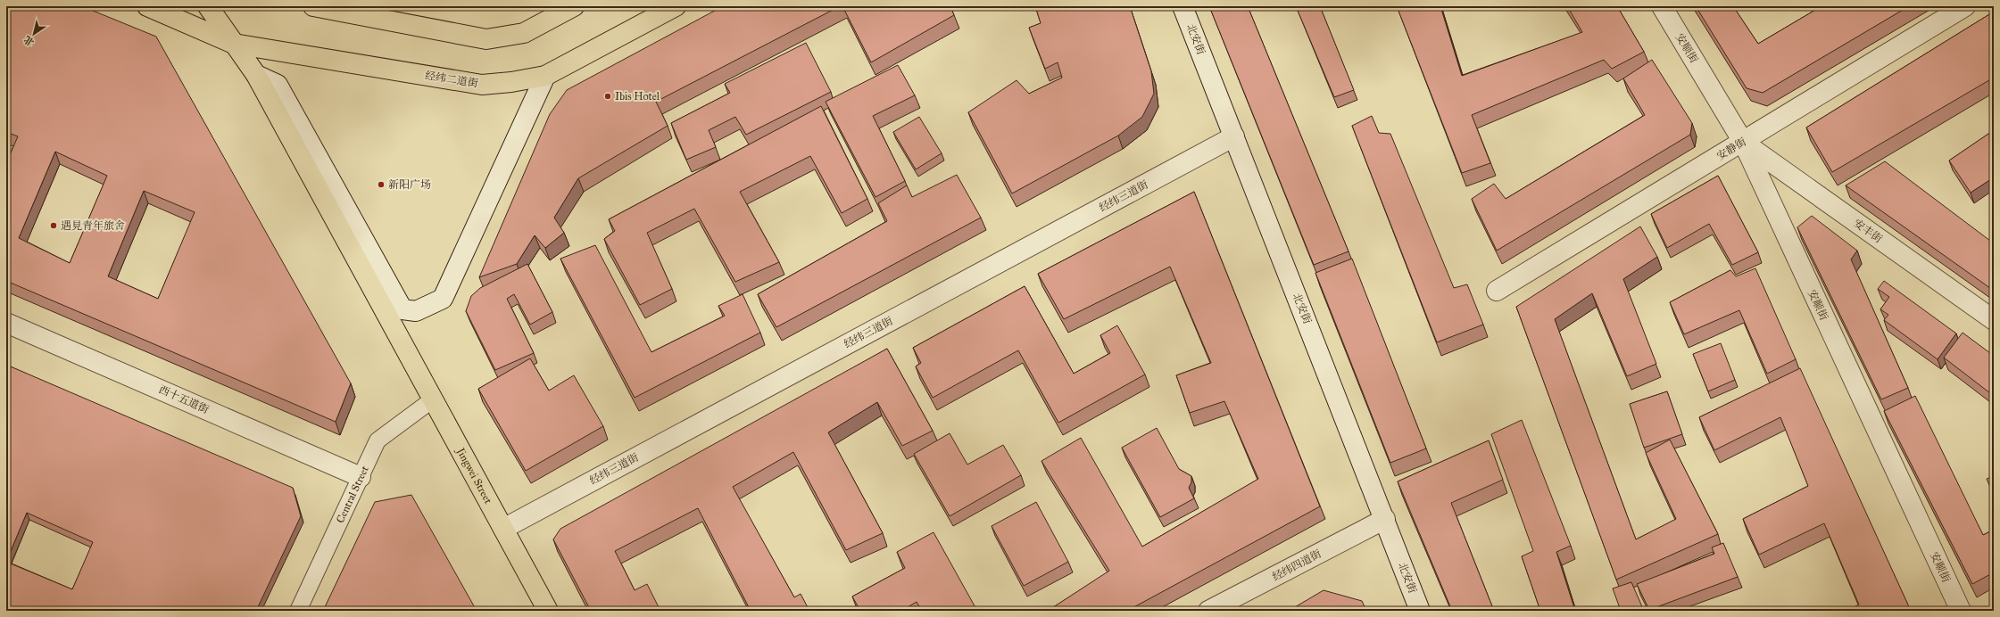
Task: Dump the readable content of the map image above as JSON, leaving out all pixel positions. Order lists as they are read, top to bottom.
{
  "streets": {
    "main road": ["经纬二道街", "Jingwei Street"],
    "street": [
      "北安街",
      "安顺街",
      "安静街",
      "经纬三道街",
      "安丰街",
      "西十五道街",
      "Central Street",
      "经纬四道街"
    ]
  },
  "crossings": [
    ["北安街", "经纬三道街"],
    ["北安街", "经纬四道街"],
    ["安顺街", "安静街"],
    ["安顺街", "安丰街"],
    ["经纬二道街", "Jingwei Street"],
    ["安静街", "安丰街"],
    ["经纬三道街", "Jingwei Street"],
    ["西十五道街", "Central Street"],
    ["Jingwei Street", "Central Street"]
  ],
  "places": ["Ibis Hotel", "新阳广场", "遇見青年旅舍"],
  "north": "bottom left"
}
